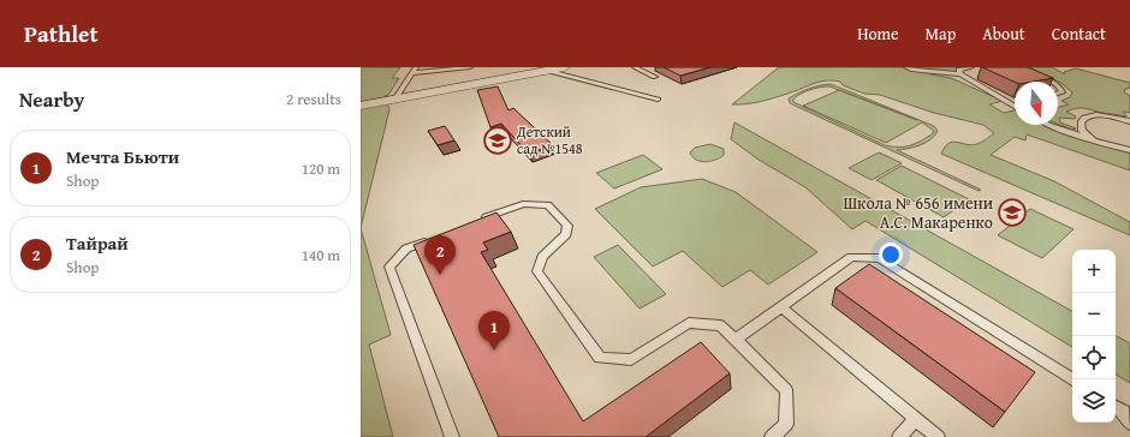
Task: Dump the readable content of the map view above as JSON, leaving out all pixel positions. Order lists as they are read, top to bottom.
{
  "places": {
    "school or university": ["Детский сад №1548", "Школа № 656 имени А.С. Макаренко"]
  },
  "north": "bottom",
  "page": {
    "header": "Pathlet",
    "nav": [
      "Home",
      "Map",
      "About",
      "Contact"
    ],
    "heading": ["Nearby", "2 results"],
    "list": [
      {
        "mark": "1",
        "name": "Мечта Бьюти",
        "note": "Shop",
        "value": "120 m"
      },
      {
        "mark": "2",
        "name": "Тайрай",
        "note": "Shop",
        "value": "140 m"
      }
    ],
    "pins": ["2", "1"],
    "map_buttons": ["+", "−"]
  }
}
